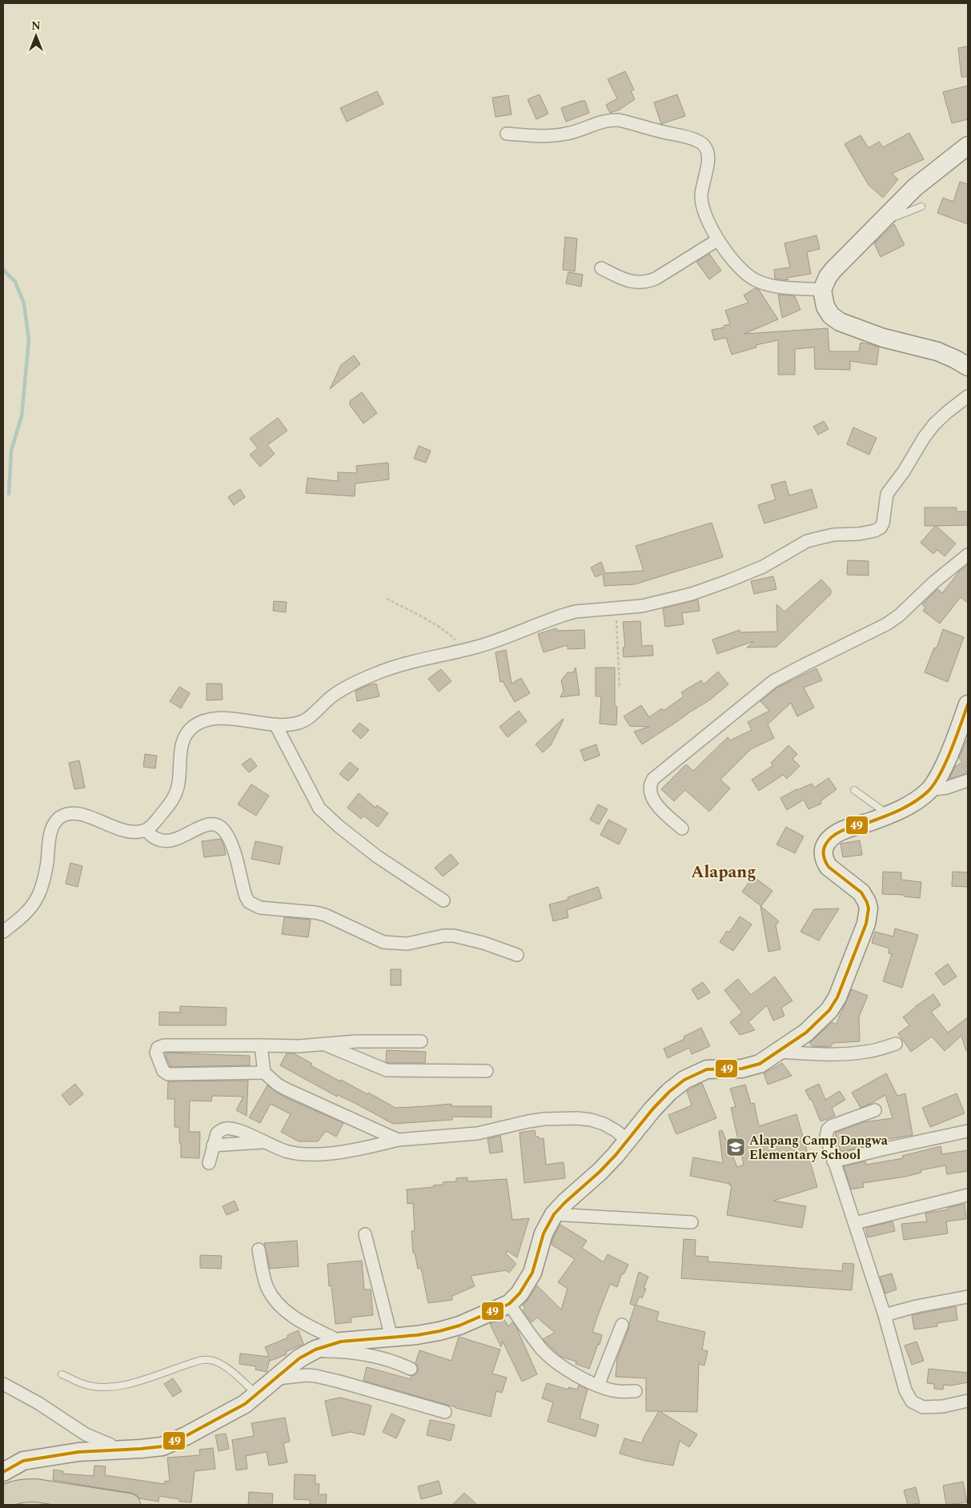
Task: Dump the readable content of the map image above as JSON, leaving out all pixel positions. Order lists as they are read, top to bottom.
{
  "districts": ["Alapang"],
  "places": {
    "school or university": ["Alapang Camp Dangwa Elementary School"]
  },
  "lines": ["transit line 49"],
  "north": "top"
}
